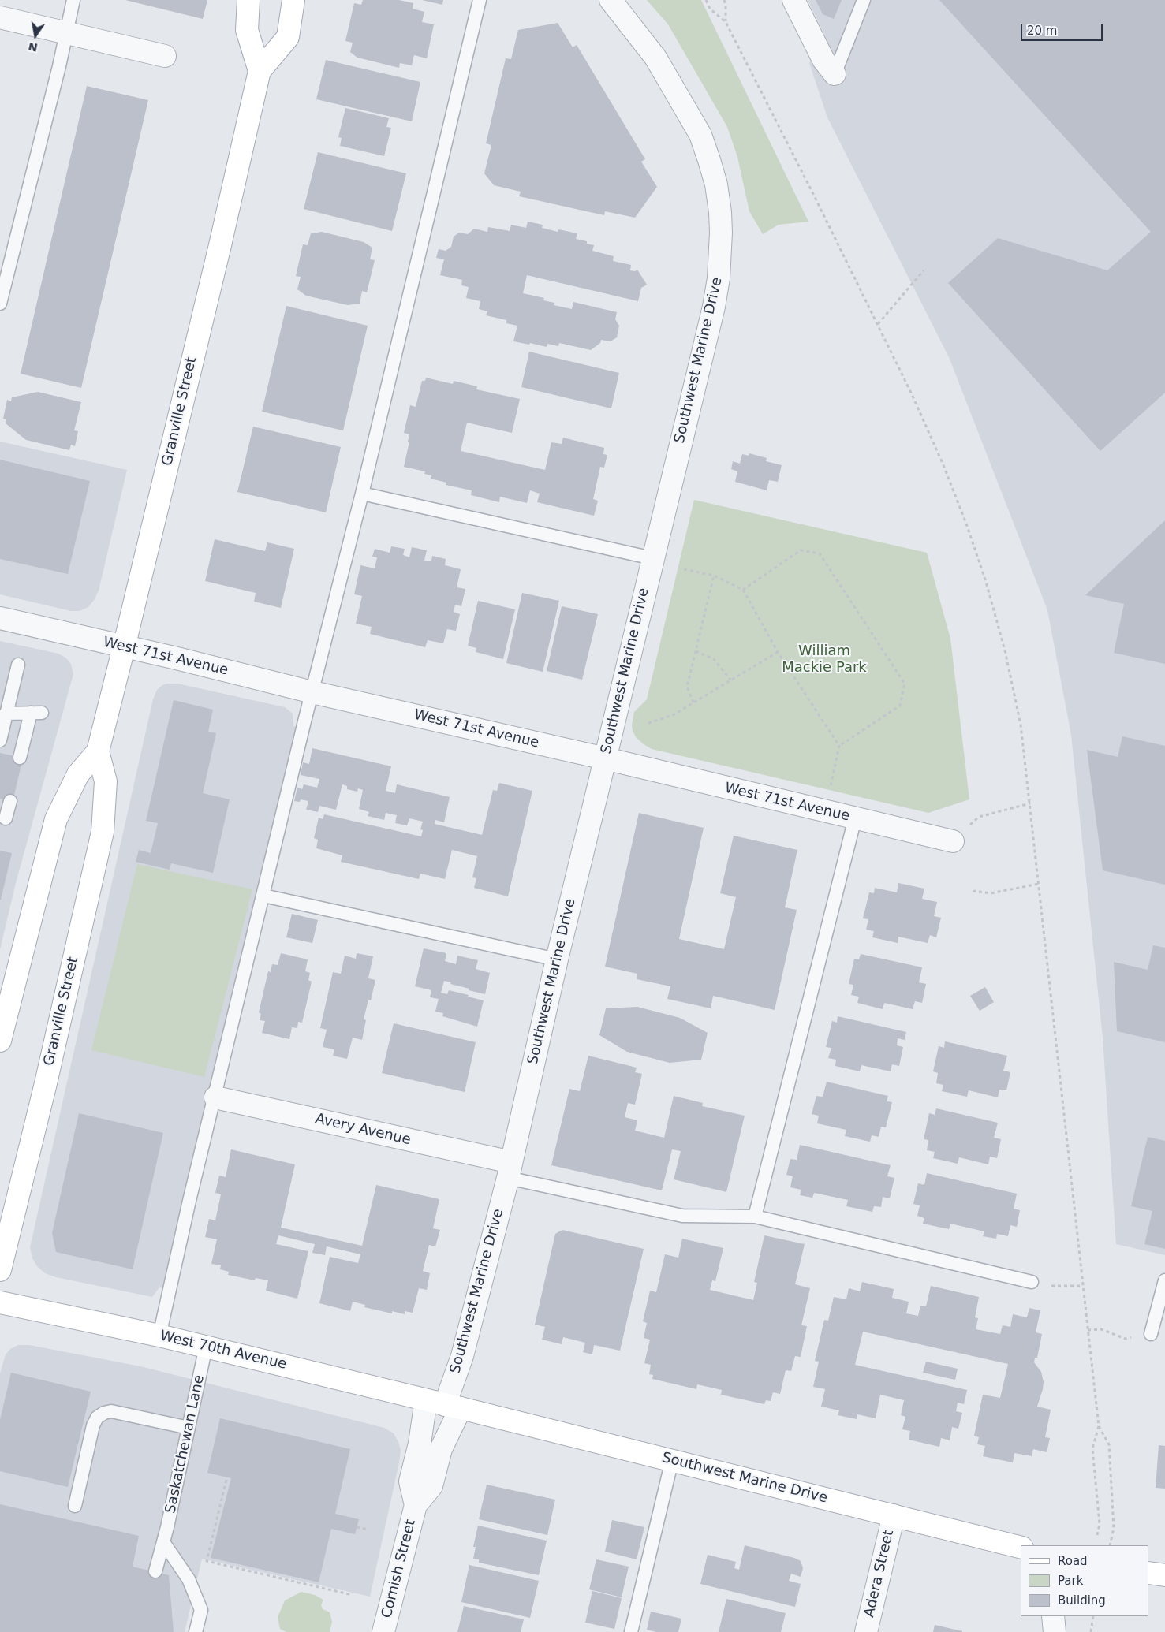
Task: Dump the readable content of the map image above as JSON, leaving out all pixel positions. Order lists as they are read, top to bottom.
{
  "streets": {
    "main road": ["Southwest Marine Drive", "Granville Street", "West 70th Avenue"],
    "street": [
      "West 71st Avenue",
      "Avery Avenue",
      "Cornish Street",
      "Adera Street"
    ],
    "lane": ["Saskatchewan Lane"]
  },
  "crossings": [
    ["Southwest Marine Drive", "West 71st Avenue"],
    ["Southwest Marine Drive", "Avery Avenue"],
    ["Southwest Marine Drive", "West 70th Avenue"],
    ["Southwest Marine Drive", "Cornish Street"],
    ["Southwest Marine Drive", "Adera Street"],
    ["Granville Street", "West 71st Avenue"],
    ["West 70th Avenue", "Saskatchewan Lane"],
    ["West 70th Avenue", "Cornish Street"]
  ],
  "parks": ["William Mackie Park"],
  "legend": ["Road", "Park", "Building"],
  "scale_bar": "20 m",
  "north": "bottom"
}
